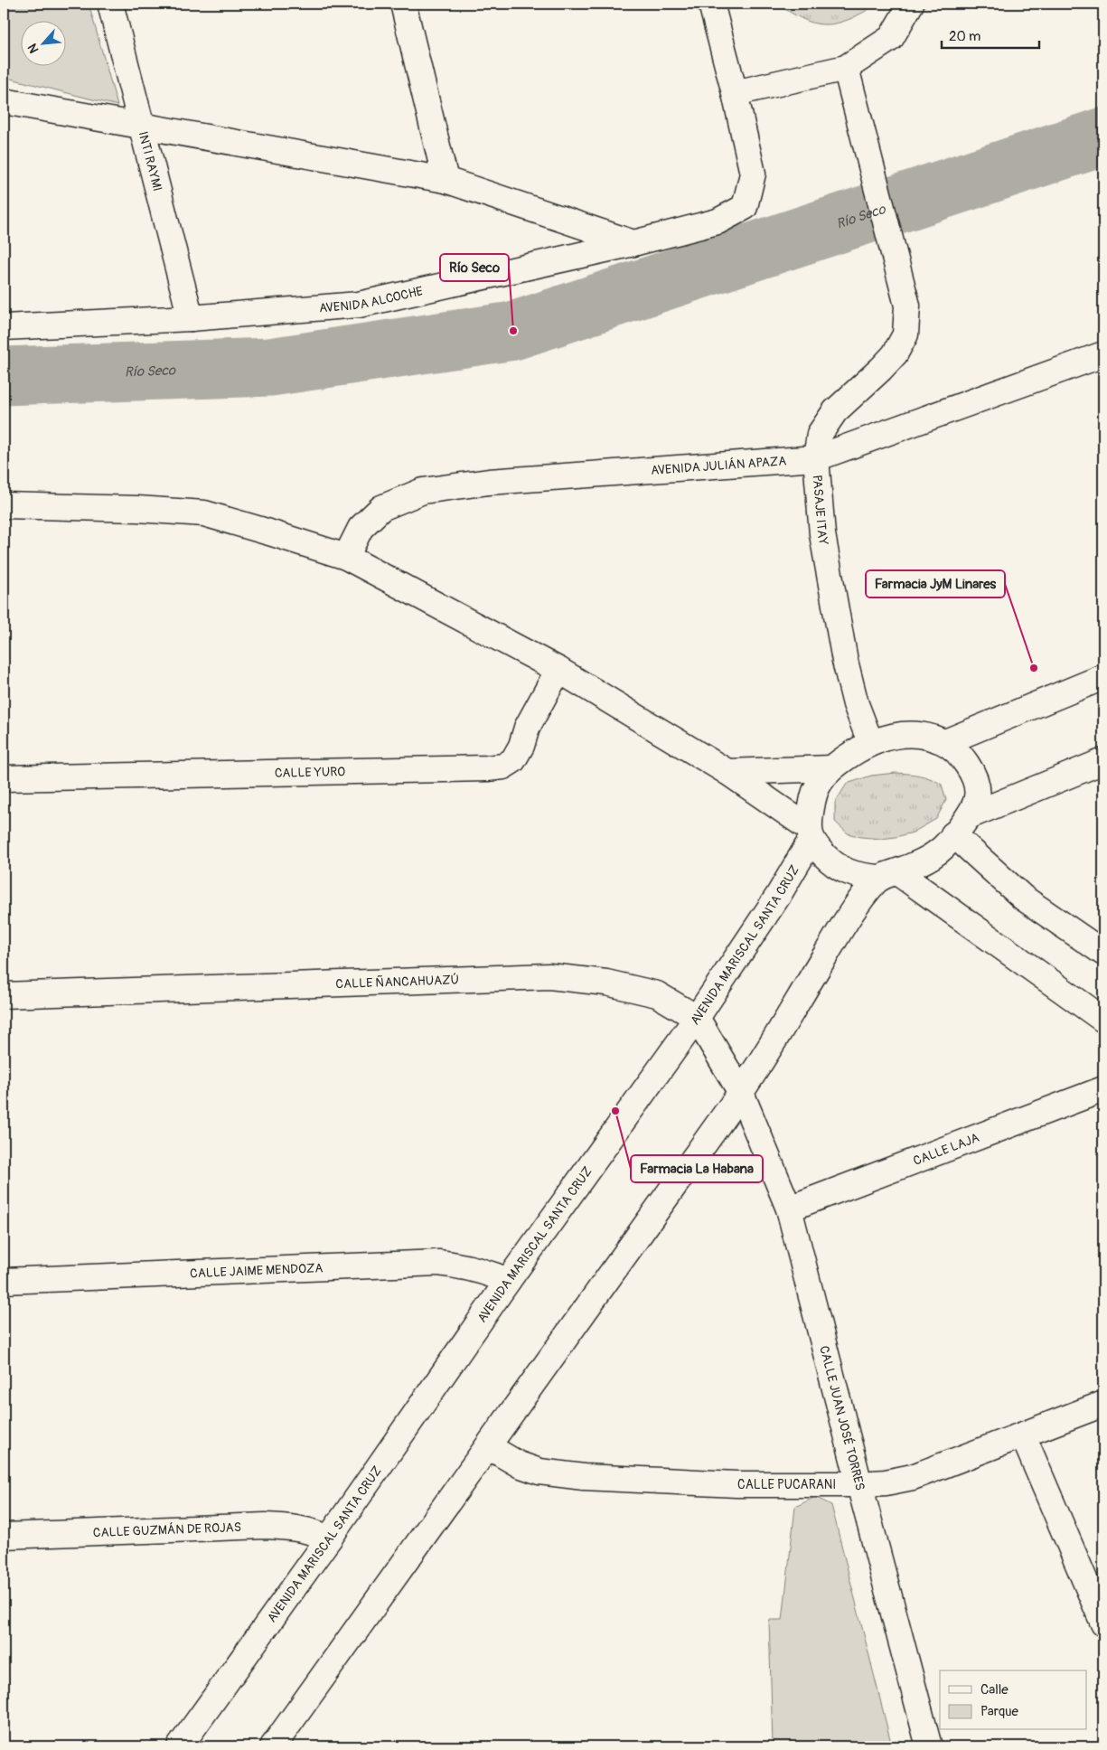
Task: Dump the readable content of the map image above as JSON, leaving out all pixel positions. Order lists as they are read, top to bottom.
{
  "streets": {
    "street": [
      "INTI RAYMI",
      "AVENIDA ALCOCHE",
      "AVENIDA JULIÁN APAZA",
      "PASAJE ITAY",
      "CALLE YURO",
      "AVENIDA MARISCAL SANTA CRUZ",
      "CALLE ÑANCAHUAZÚ",
      "CALLE LAJA",
      "CALLE JAIME MENDOZA",
      "CALLE JUAN JOSÉ TORRES",
      "CALLE PUCARANI",
      "CALLE GUZMÁN DE ROJAS"
    ]
  },
  "crossings": [
    ["INTI RAYMI", "AVENIDA ALCOCHE"],
    ["AVENIDA JULIÁN APAZA", "PASAJE ITAY"],
    ["PASAJE ITAY", "AVENIDA MARISCAL SANTA CRUZ"],
    ["AVENIDA MARISCAL SANTA CRUZ", "CALLE ÑANCAHUAZÚ"],
    ["AVENIDA MARISCAL SANTA CRUZ", "CALLE JAIME MENDOZA"],
    ["AVENIDA MARISCAL SANTA CRUZ", "CALLE GUZMÁN DE ROJAS"],
    ["CALLE ÑANCAHUAZÚ", "CALLE JUAN JOSÉ TORRES"],
    ["CALLE LAJA", "CALLE JUAN JOSÉ TORRES"],
    ["CALLE JUAN JOSÉ TORRES", "CALLE PUCARANI"]
  ],
  "water": ["Río Seco"],
  "places": ["Río Seco", "Farmacia JyM Linares", "Farmacia La Habana"],
  "legend": ["Calle", "Parque"],
  "scale_bar": "20 m",
  "north": "bottom left"
}
